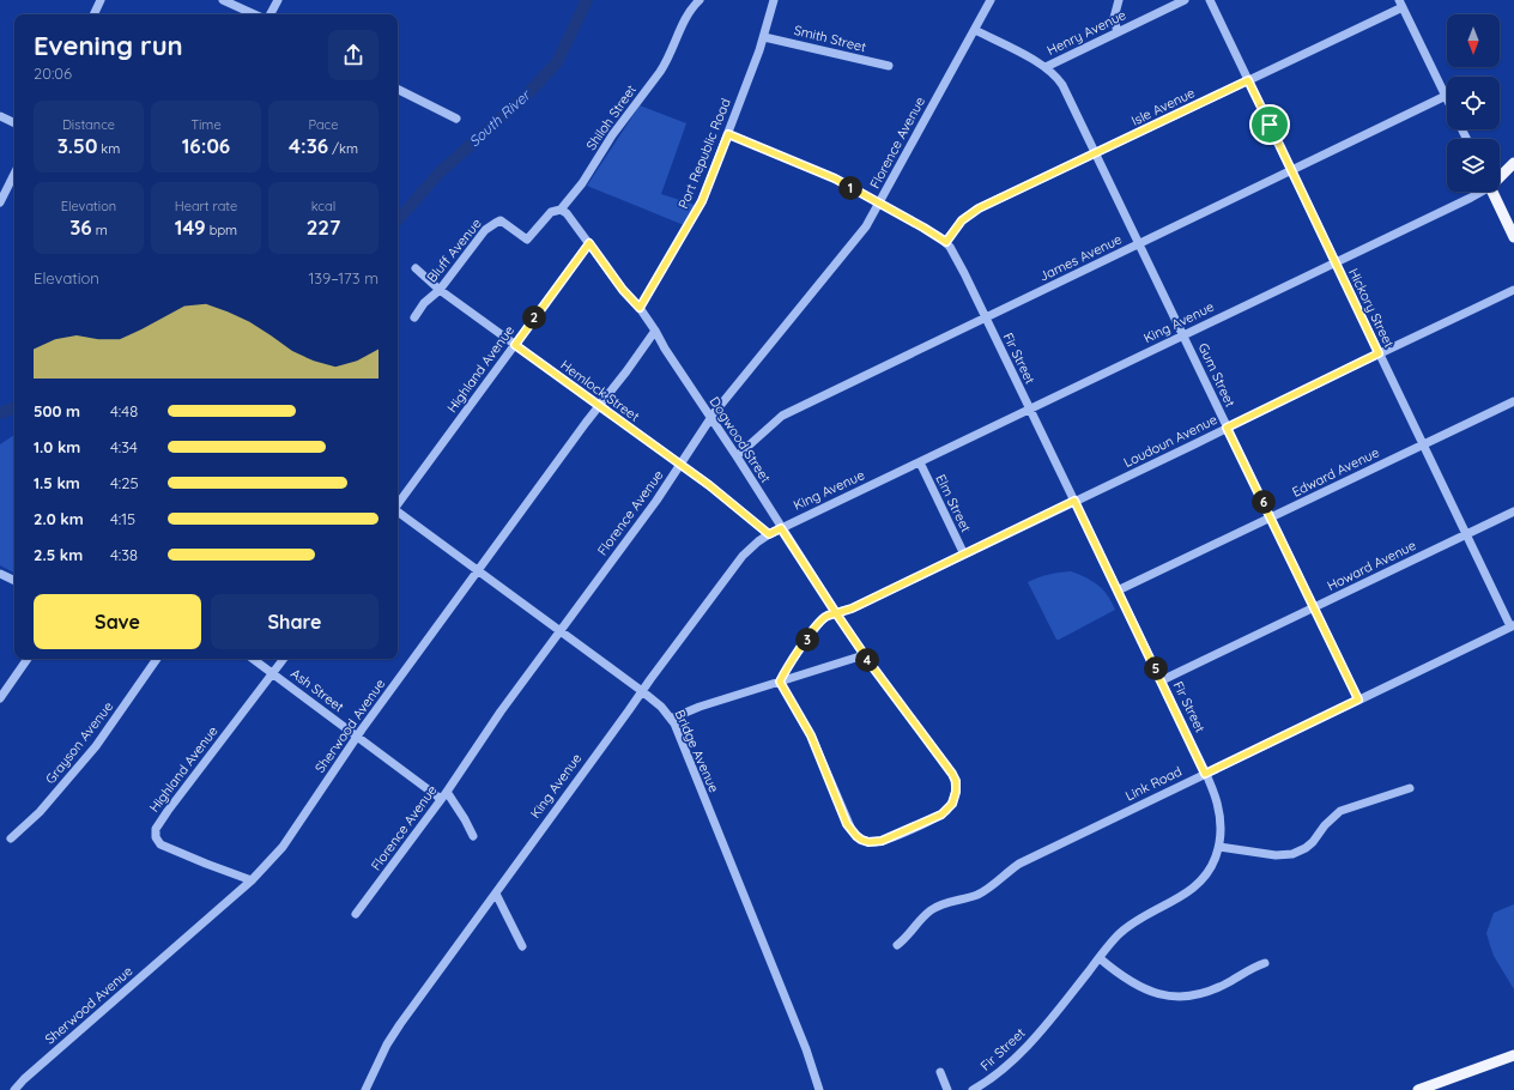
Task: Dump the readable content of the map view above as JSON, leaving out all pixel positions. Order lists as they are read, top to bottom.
{
  "streets": {
    "main road": ["King Avenue"],
    "street": [
      "Henry Avenue",
      "Smith Street",
      "Isle Avenue",
      "Shiloh Street",
      "Florence Avenue",
      "Port Republic Road",
      "Bluff Avenue",
      "James Avenue",
      "Hickory Street",
      "Fir Street",
      "Highland Avenue",
      "Gum Street",
      "Hemlock Street",
      "Dogwood Street",
      "Loudoun Avenue",
      "Edward Avenue",
      "Elm Street",
      "Howard Avenue",
      "Ash Street",
      "Sherwood Avenue",
      "Grayson Avenue",
      "Bridge Avenue",
      "Link Road"
    ]
  },
  "crossings": [
    ["Henry Avenue", "Florence Avenue"],
    ["Henry Avenue", "Gum Street"],
    ["Smith Street", "Port Republic Road"],
    ["Isle Avenue", "Hickory Street"],
    ["Isle Avenue", "Fir Street"],
    ["Isle Avenue", "Gum Street"],
    ["Shiloh Street", "Bluff Avenue"],
    ["Florence Avenue", "Hemlock Street"],
    ["Florence Avenue", "Dogwood Street"],
    ["Florence Avenue", "Ash Street"],
    ["Florence Avenue", "Bridge Avenue"],
    ["Port Republic Road", "Dogwood Street"],
    ["Bluff Avenue", "Hemlock Street"],
    ["James Avenue", "Hickory Street"],
    ["James Avenue", "Fir Street"],
    ["James Avenue", "Gum Street"],
    ["James Avenue", "Dogwood Street"],
    ["Hickory Street", "King Avenue"],
    ["Hickory Street", "Loudoun Avenue"],
    ["Hickory Street", "Edward Avenue"],
    ["Hickory Street", "Howard Avenue"],
    ["Hickory Street", "Link Road"],
    ["King Avenue", "Fir Street"],
    ["King Avenue", "Gum Street"],
    ["King Avenue", "Hemlock Street"],
    ["King Avenue", "Dogwood Street"],
    ["King Avenue", "Elm Street"],
    ["King Avenue", "Bridge Avenue"],
    ["Fir Street", "Loudoun Avenue"],
    ["Fir Street", "Edward Avenue"],
    ["Fir Street", "Howard Avenue"],
    ["Fir Street", "Link Road"],
    ["Highland Avenue", "Hemlock Street"],
    ["Highland Avenue", "Dogwood Street"],
    ["Highland Avenue", "Ash Street"],
    ["Highland Avenue", "Sherwood Avenue"],
    ["Gum Street", "Loudoun Avenue"],
    ["Gum Street", "Edward Avenue"],
    ["Gum Street", "Howard Avenue"],
    ["Gum Street", "Link Road"],
    ["Hemlock Street", "Sherwood Avenue"],
    ["Dogwood Street", "Loudoun Avenue"],
    ["Dogwood Street", "Sherwood Avenue"],
    ["Loudoun Avenue", "Elm Street"],
    ["Ash Street", "Sherwood Avenue"],
    ["Sherwood Avenue", "Bridge Avenue"]
  ],
  "water": ["South River"],
  "north": "bottom",
  "page": {
    "heading": ["Evening run", "20:06"],
    "stats": [
      ["Distance", "3.50 km"],
      ["Time", "16:06"],
      ["Pace", "4:36 /km"],
      ["Elevation", "36 m"],
      ["Heart rate", "149 bpm"],
      ["kcal", "227"]
    ],
    "pins": [
      "1",
      "2",
      "6",
      "3",
      "4",
      "5"
    ],
    "chart": ["Elevation", "139–173 m"],
    "list": [
      {
        "name": "500 m",
        "note": "4:48"
      },
      {
        "name": "1.0 km",
        "note": "4:34"
      },
      {
        "name": "1.5 km",
        "note": "4:25"
      },
      {
        "name": "2.0 km",
        "note": "4:15"
      },
      {
        "name": "2.5 km",
        "note": "4:38"
      }
    ],
    "buttons": ["Save", "Share"]
  }
}
